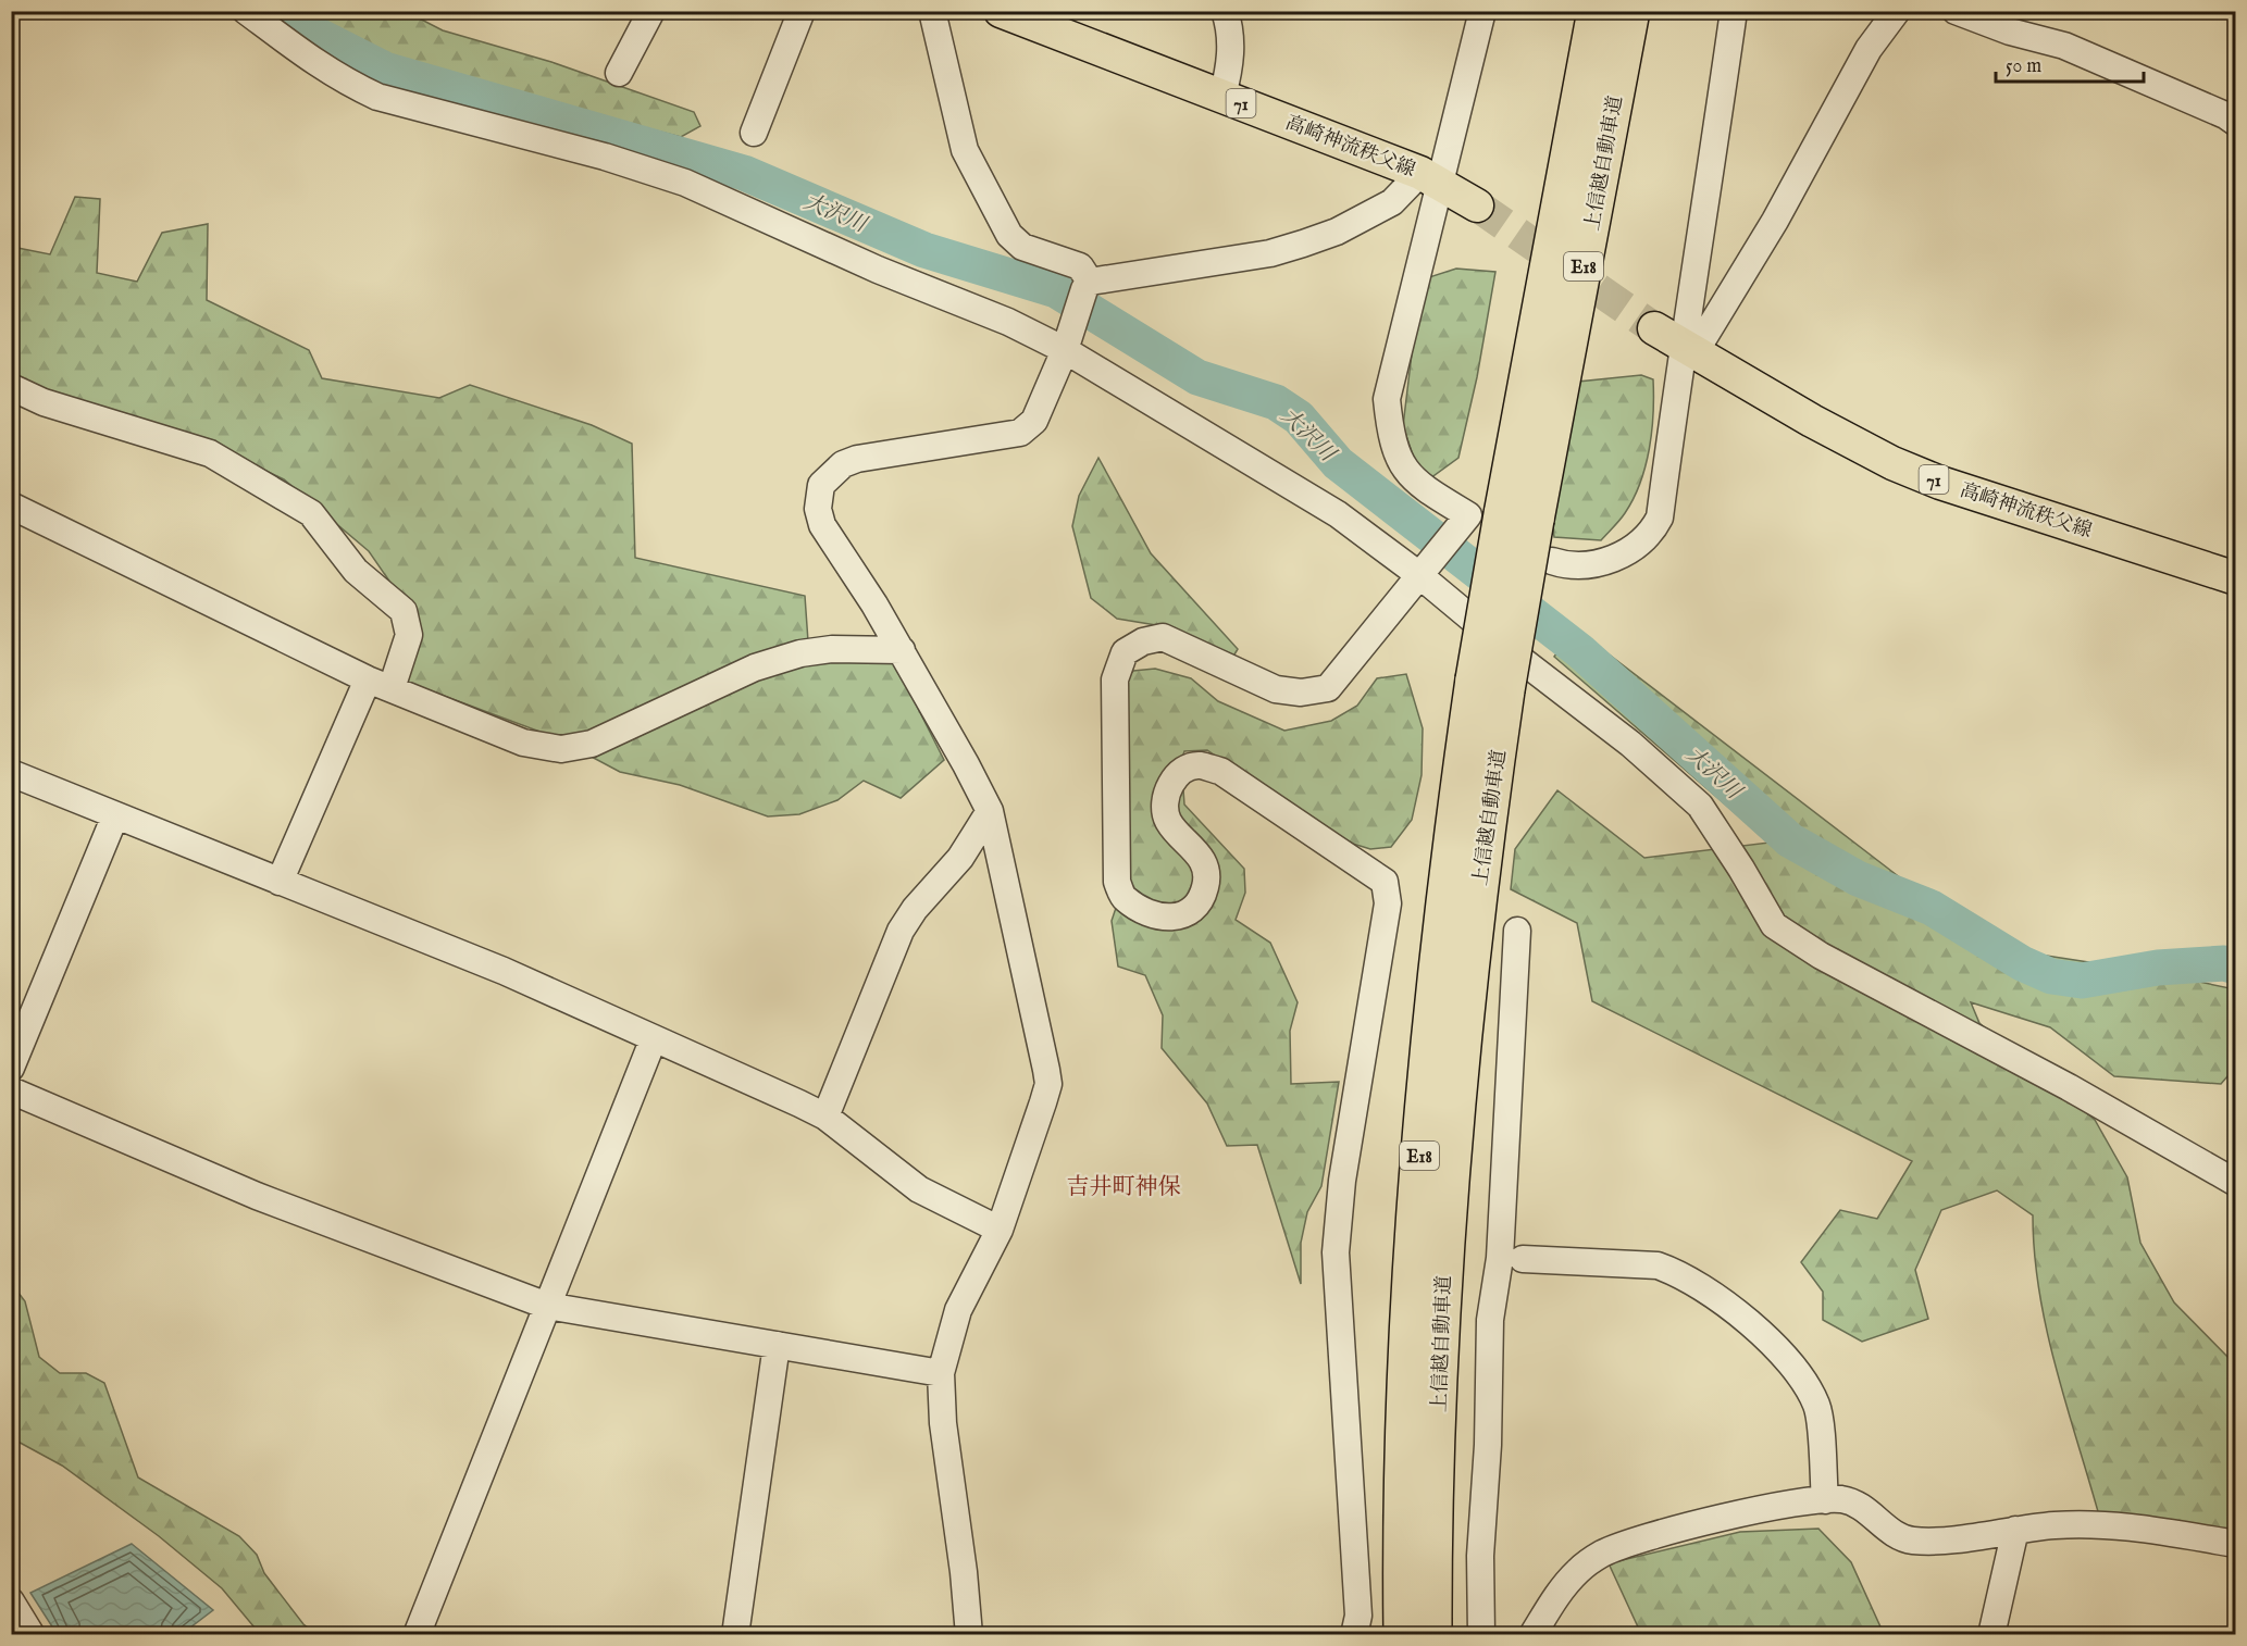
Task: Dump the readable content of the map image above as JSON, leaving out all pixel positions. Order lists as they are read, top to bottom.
{
  "streets": {
    "highway": ["上信越自動車道", "E18"],
    "main road": ["71", "高崎神流秩父線"]
  },
  "districts": ["吉井町神保"],
  "water": ["大沢川"],
  "scale_bar": "50 m"
}
